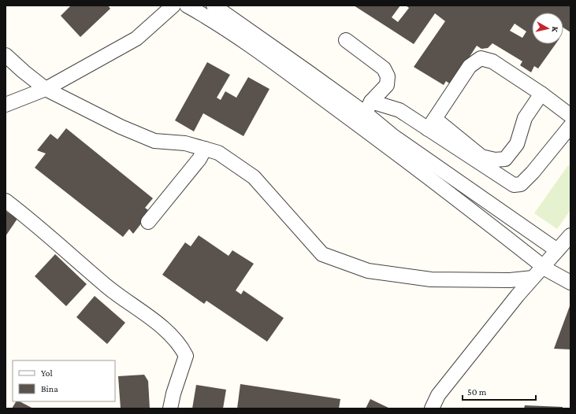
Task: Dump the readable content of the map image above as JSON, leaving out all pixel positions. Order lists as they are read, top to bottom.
{
  "legend": ["Yol", "Bina"],
  "scale_bar": "50 m",
  "north": "right"
}
